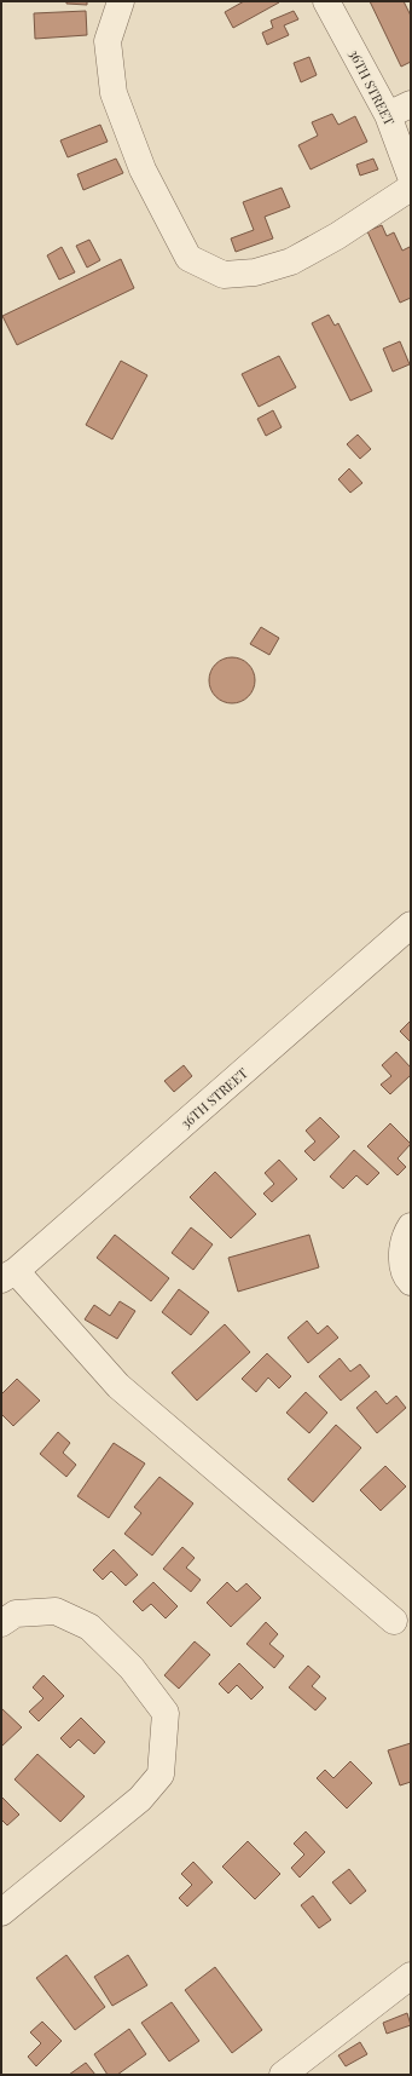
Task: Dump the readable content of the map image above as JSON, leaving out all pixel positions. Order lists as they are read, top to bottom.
{
  "streets": {
    "street": ["36TH STREET"]
  }
}
